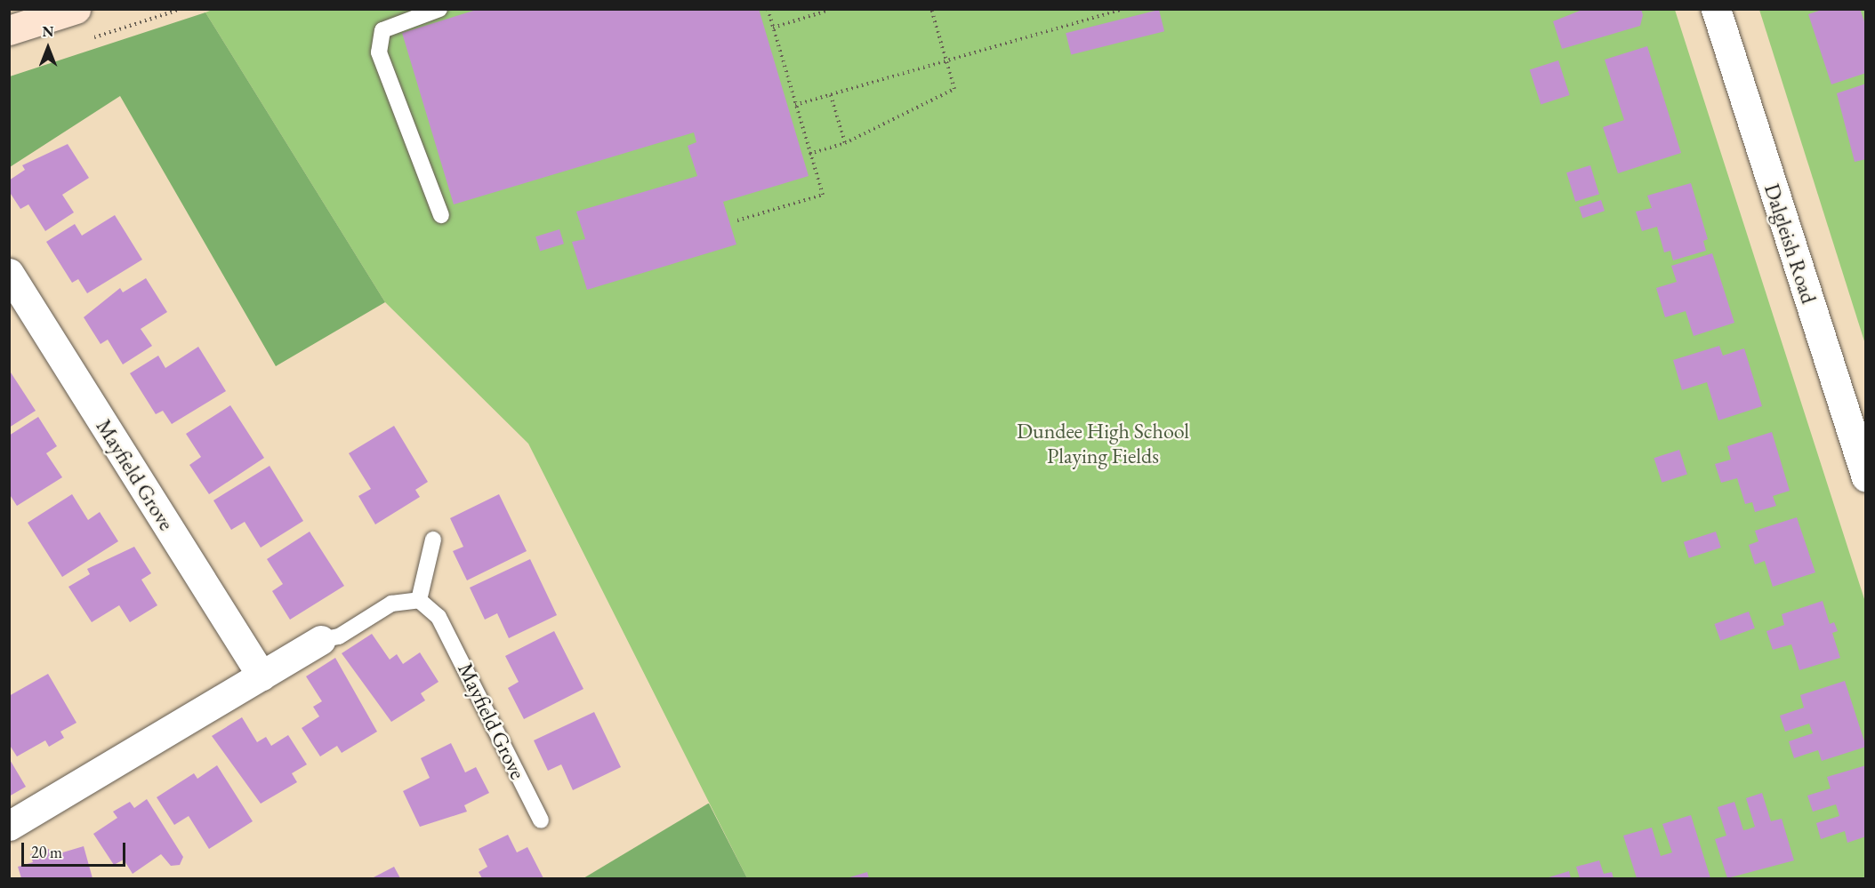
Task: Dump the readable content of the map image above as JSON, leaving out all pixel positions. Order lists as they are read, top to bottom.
{
  "streets": {
    "street": ["Dalgleish Road", "Mayfield Grove"]
  },
  "parks": ["Dundee High School Playing Fields"],
  "scale_bar": "20 m",
  "north": "top"
}
